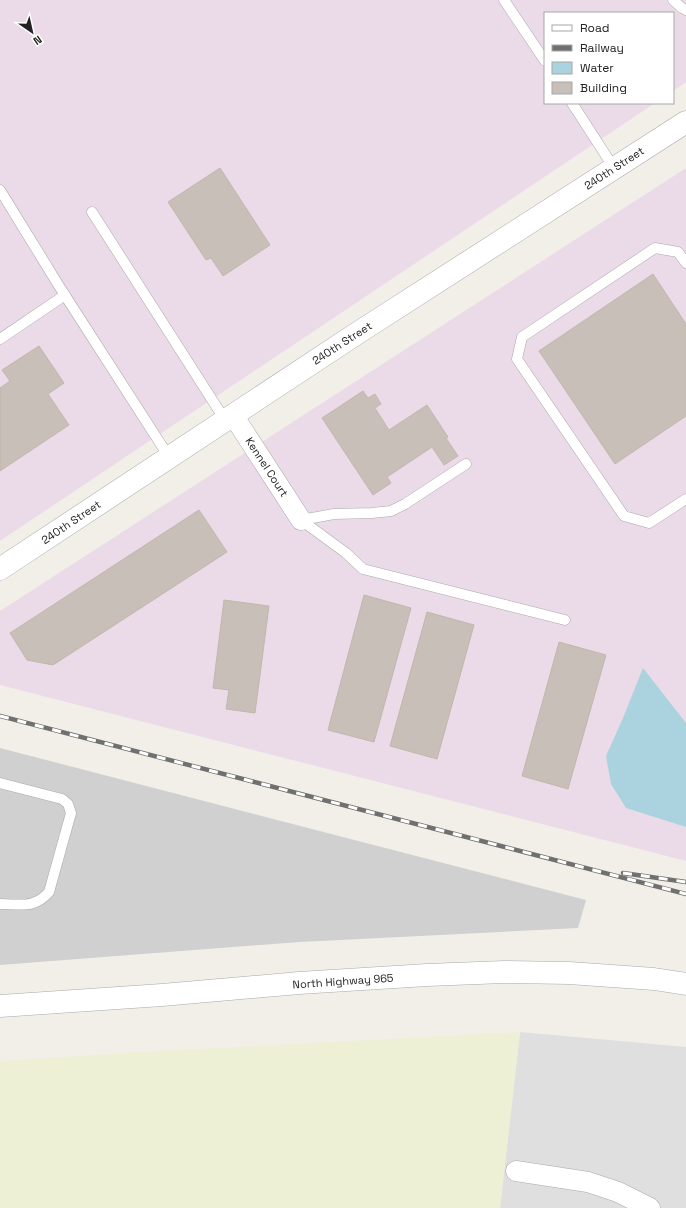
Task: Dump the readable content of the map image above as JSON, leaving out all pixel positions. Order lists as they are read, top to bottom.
{
  "streets": {
    "street": ["240th Street", "Kennel Court", "North Highway 965"]
  },
  "crossings": [
    ["240th Street", "Kennel Court"]
  ],
  "legend": [
    "Road",
    "Railway",
    "Water",
    "Building"
  ],
  "north": "bottom right"
}
